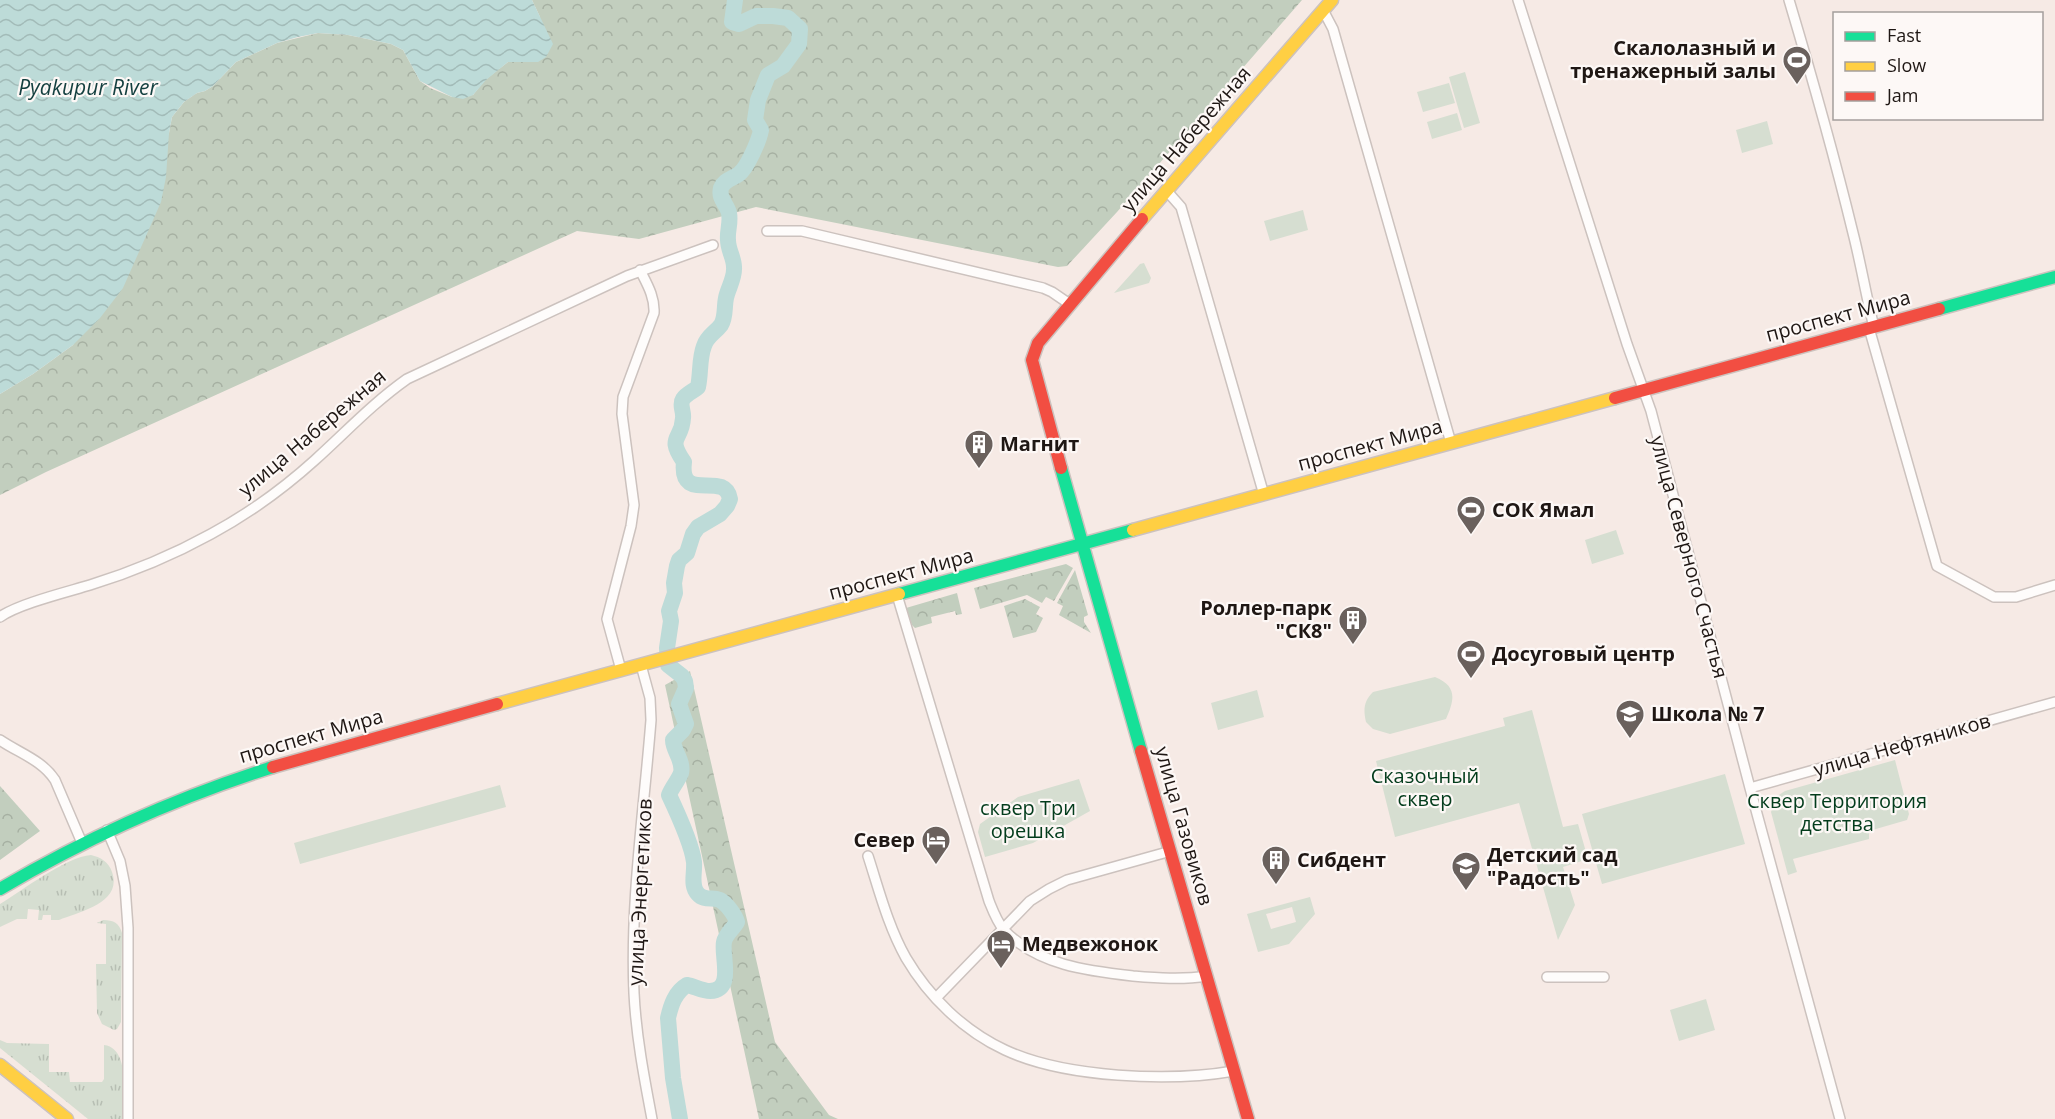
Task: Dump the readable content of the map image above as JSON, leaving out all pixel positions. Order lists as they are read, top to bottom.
{
  "streets": {
    "main road": ["улица Набережная", "проспект Мира", "улица Газовиков"],
    "street": ["улица Северного Счастья", "улица Нефтяников", "улица Энергетиков"]
  },
  "crossings": [
    ["улица Набережная", "проспект Мира"],
    ["улица Набережная", "улица Газовиков"],
    ["проспект Мира", "улица Северного Счастья"],
    ["проспект Мира", "улица Газовиков"],
    ["проспект Мира", "улица Энергетиков"],
    ["улица Северного Счастья", "улица Нефтяников"]
  ],
  "water": ["Pyakupur River"],
  "parks": ["Сказочный сквер", "Сквер Территория детства", "сквер Три орешка"],
  "places": {
    "sports": ["Скалолазный и тренажерный залы", "СОК Ямал", "Досуговый центр"],
    "building": ["Магнит", "Роллер-парк \"СК8\"", "Сибдент"],
    "school or university": ["Школа № 7", "Детский сад \"Радость\""],
    "hotel": ["Север", "Медвежонок"]
  },
  "legend": ["Fast", "Slow", "Jam"]
}
